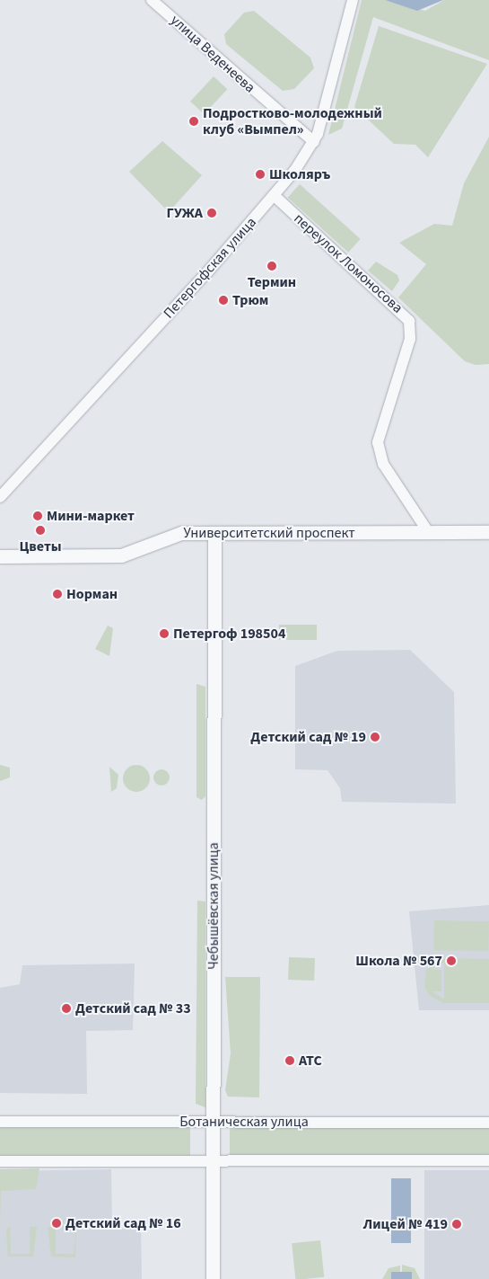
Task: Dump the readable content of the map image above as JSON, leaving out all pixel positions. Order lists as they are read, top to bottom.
{
  "streets": {
    "street": [
      "улица Веденеева",
      "переулок Ломоносова",
      "Петергофская улица",
      "Университетский проспект",
      "Чебышёвская улица",
      "Ботаническая улица"
    ]
  },
  "crossings": [
    ["улица Веденеева", "Петергофская улица"],
    ["переулок Ломоносова", "Петергофская улица"],
    ["переулок Ломоносова", "Университетский проспект"],
    ["Университетский проспект", "Чебышёвская улица"],
    ["Чебышёвская улица", "Ботаническая улица"]
  ],
  "places": [
    "Подростково-молодежный клуб «Вымпел»",
    "Школяръ",
    "ГУЖА",
    "Термин",
    "Трюм",
    "Мини-маркет",
    "Цветы",
    "Норман",
    "Петергоф 198504",
    "Детский сад № 19",
    "Школа № 567",
    "Детский сад № 33",
    "АТС",
    "Детский сад № 16",
    "Лицей № 419"
  ]
}
